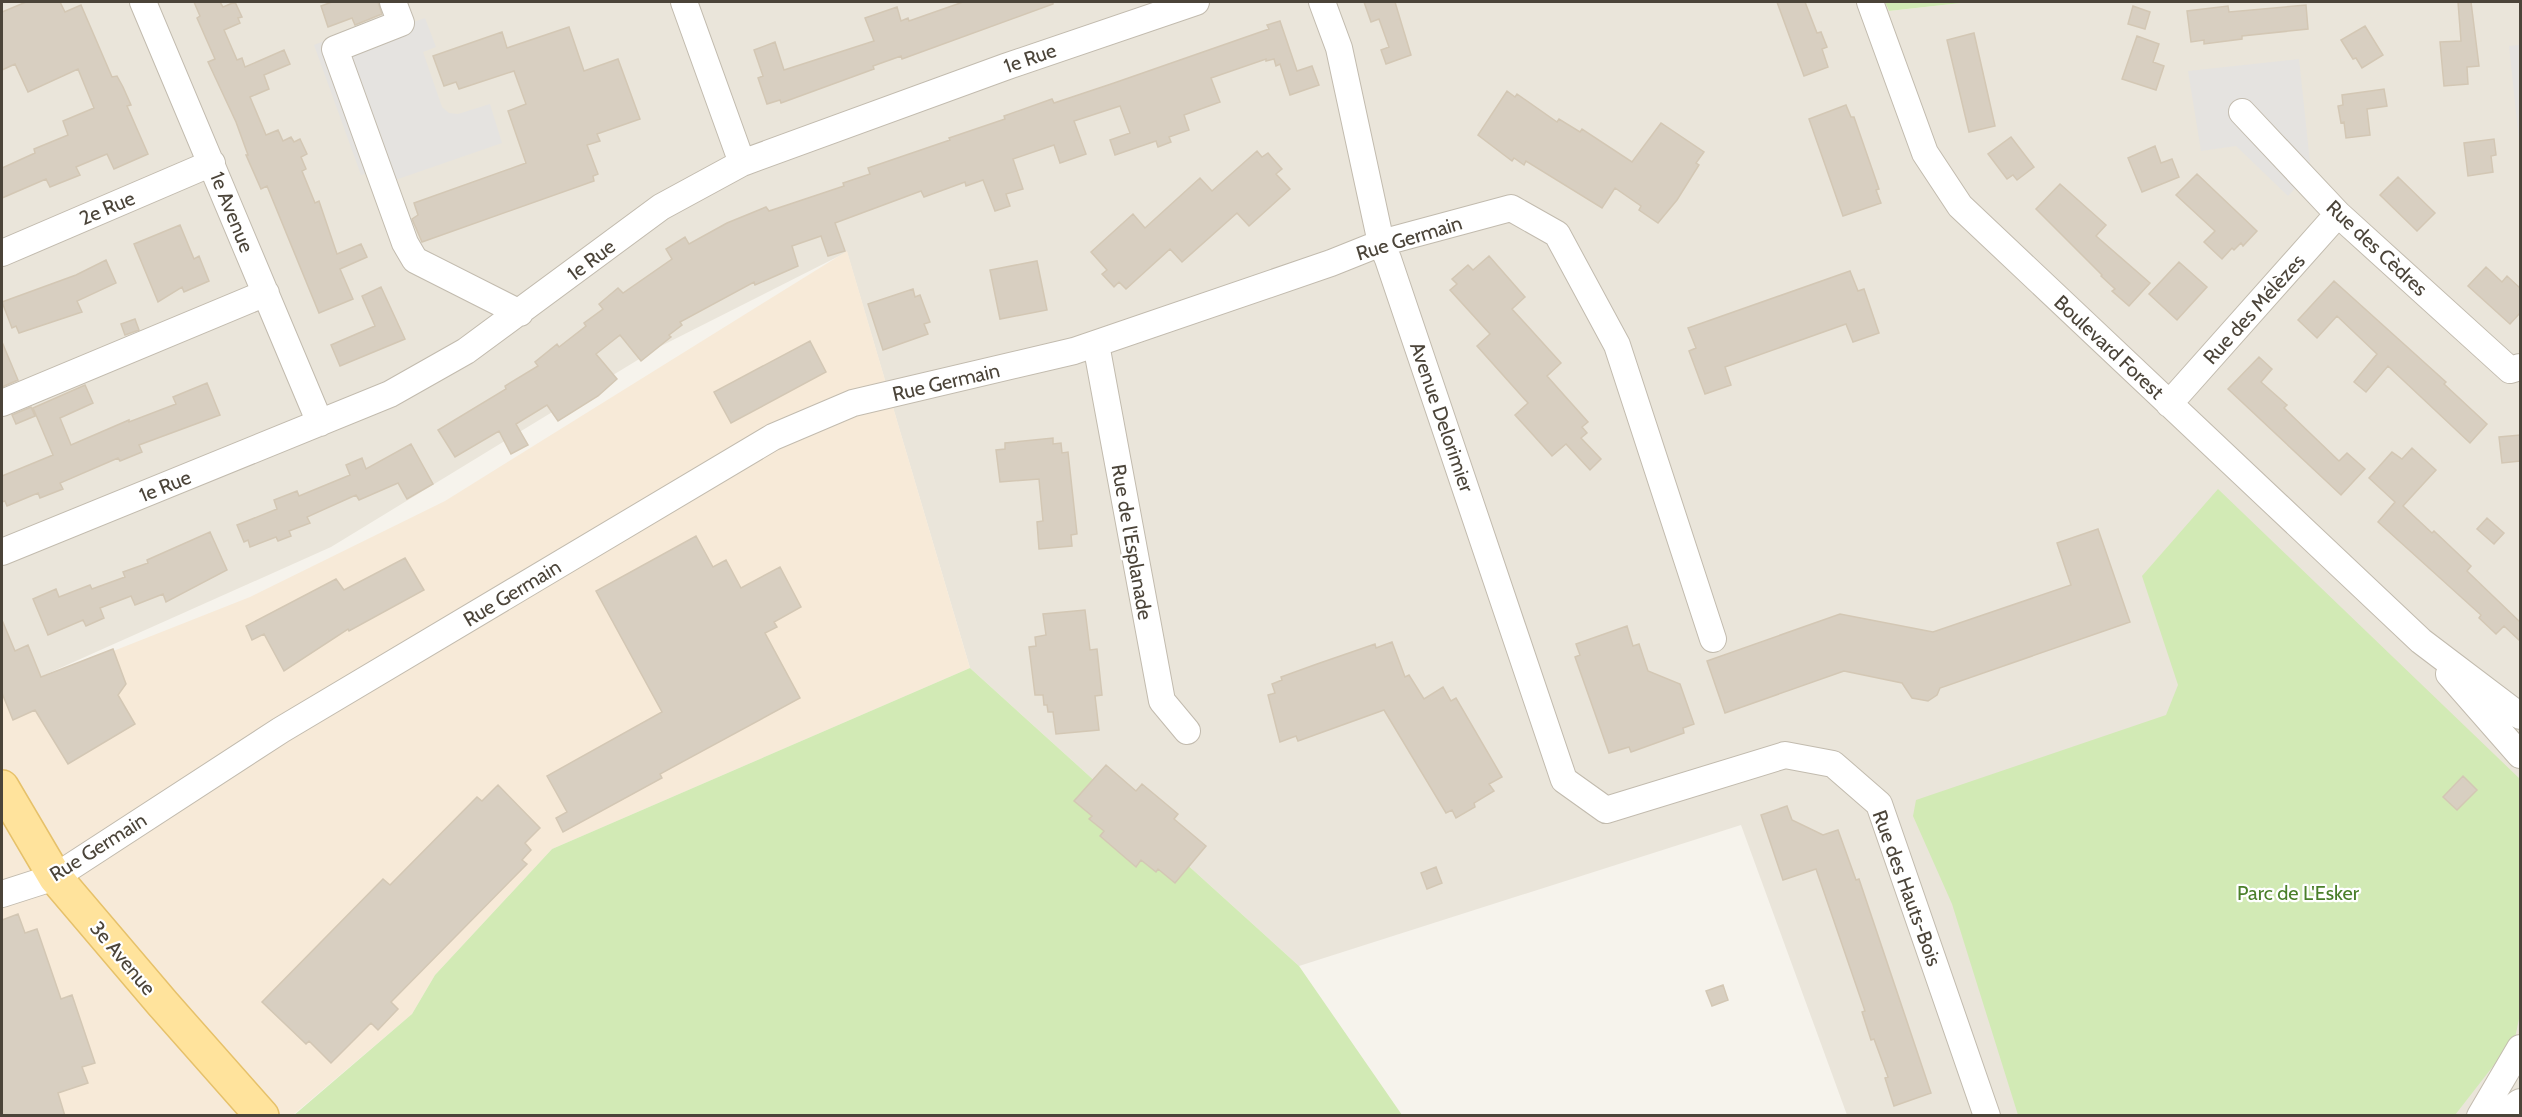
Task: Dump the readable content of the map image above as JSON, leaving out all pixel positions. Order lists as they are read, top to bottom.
{
  "streets": {
    "main road": ["3e Avenue"],
    "street": [
      "1e Rue",
      "2e Rue",
      "1e Avenue",
      "Rue Germain",
      "Rue des Cèdres",
      "Rue des Mélèzes",
      "Boulevard Forest",
      "Avenue Delorimier",
      "Rue de l'Esplanade",
      "Rue des Hauts-Bois"
    ]
  },
  "crossings": [
    ["1e Rue", "1e Avenue"],
    ["2e Rue", "1e Avenue"],
    ["Rue Germain", "Avenue Delorimier"],
    ["Rue Germain", "Rue de l'Esplanade"],
    ["Rue Germain", "3e Avenue"],
    ["Rue des Cèdres", "Rue des Mélèzes"],
    ["Rue des Mélèzes", "Boulevard Forest"],
    ["Avenue Delorimier", "Rue des Hauts-Bois"]
  ],
  "parks": ["Parc de L'Esker"]
}
